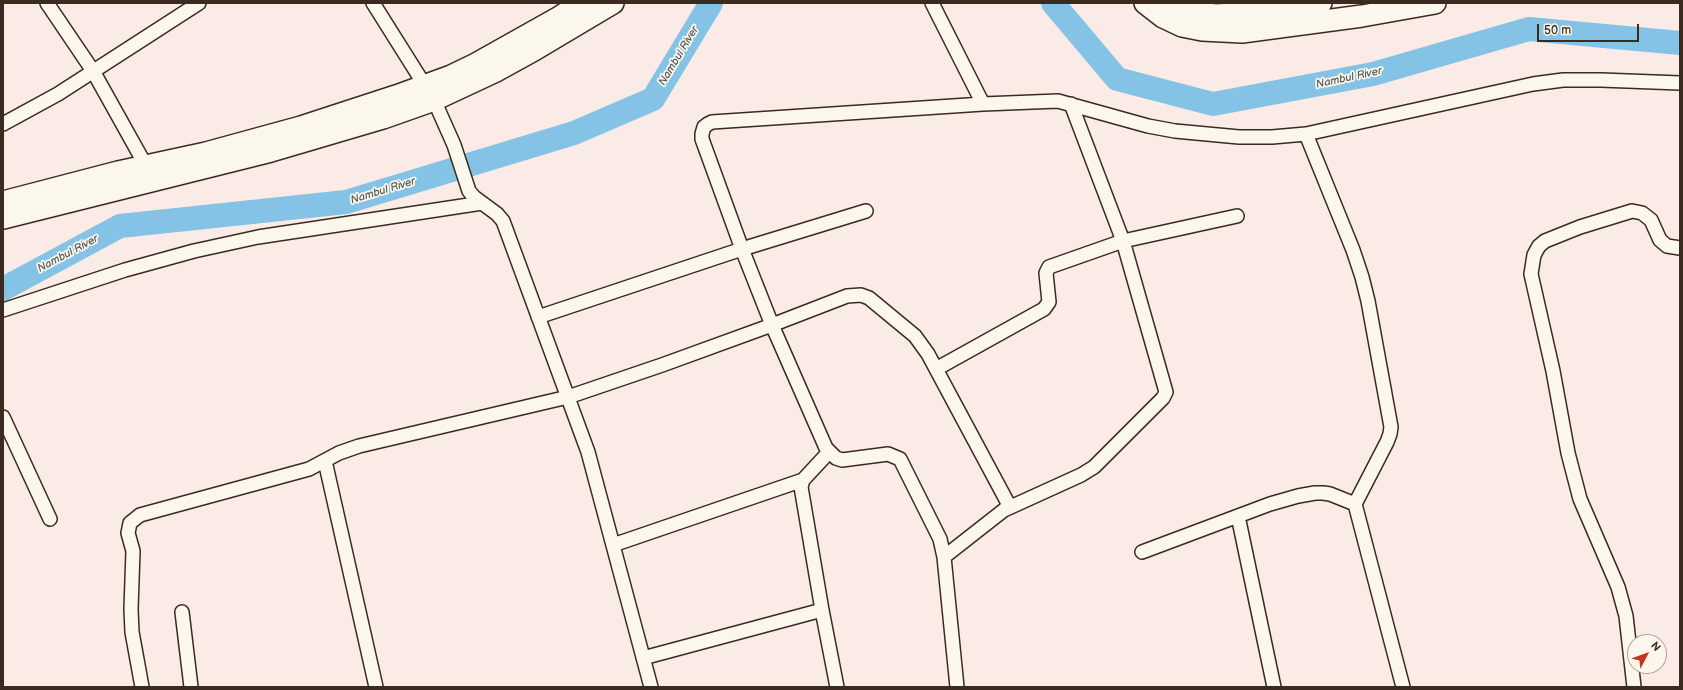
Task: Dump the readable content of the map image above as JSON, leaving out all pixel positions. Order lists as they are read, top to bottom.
{
  "water": ["Nambul River"],
  "scale_bar": "50 m",
  "north": "top right"
}
